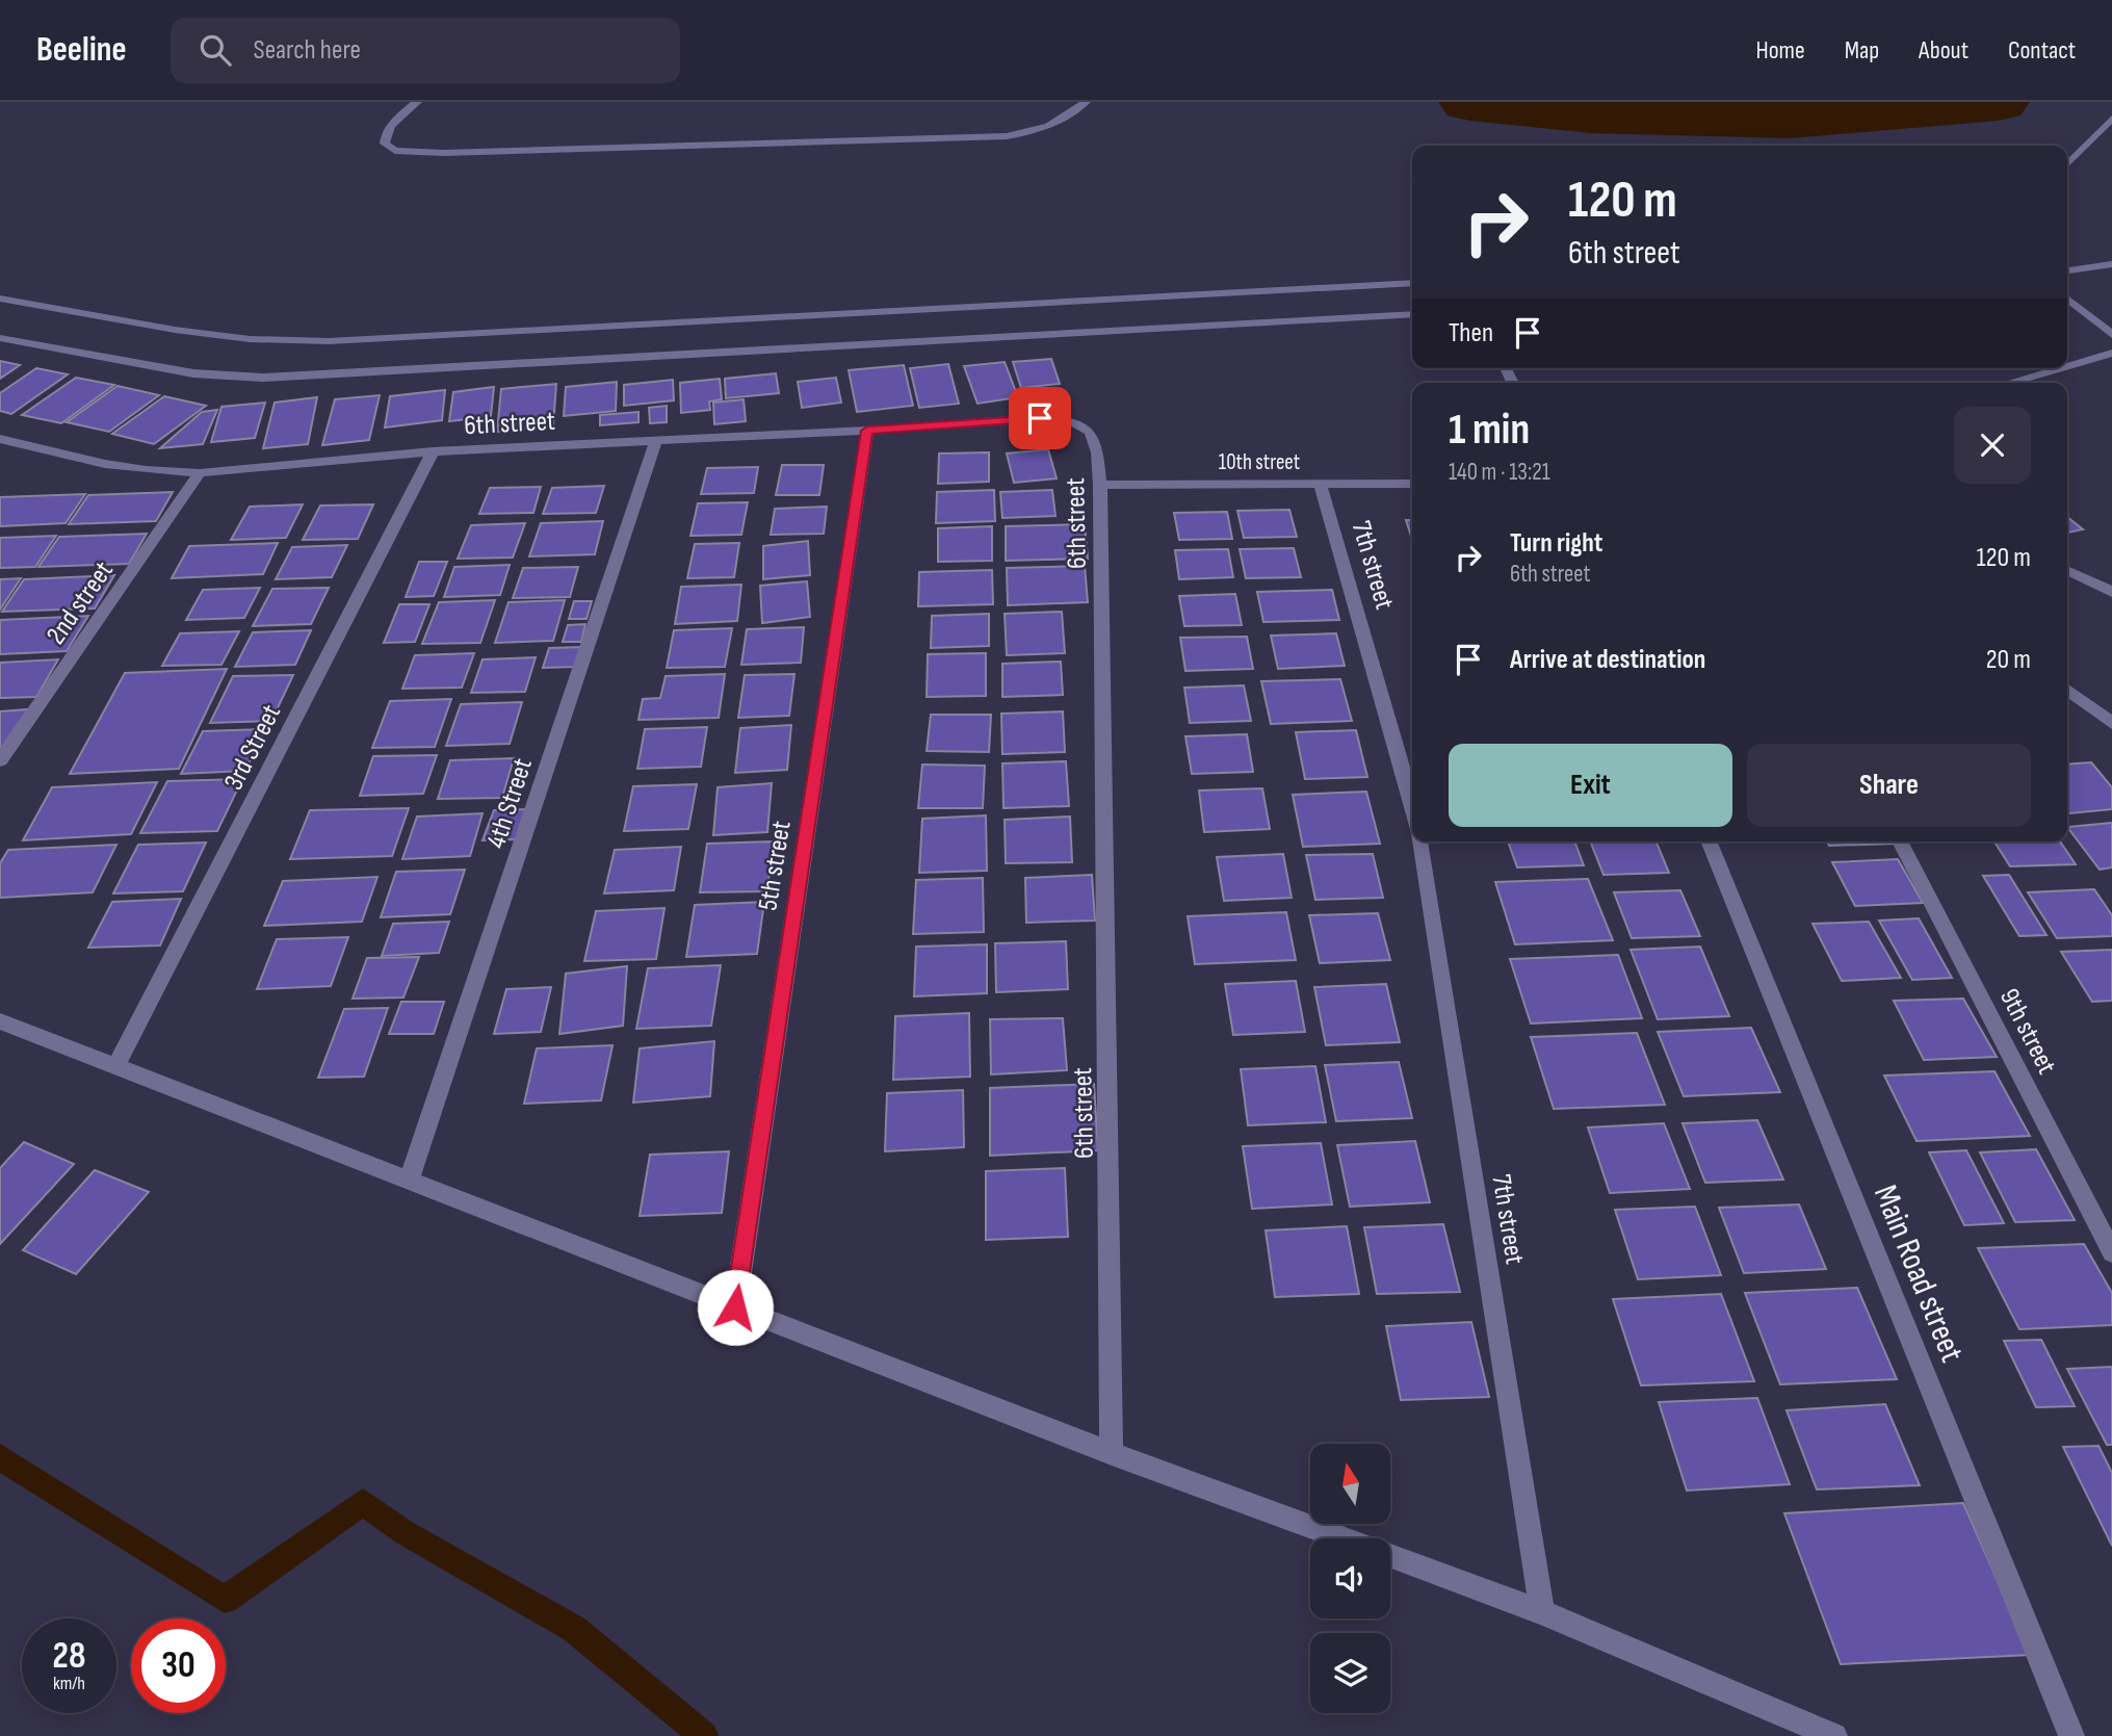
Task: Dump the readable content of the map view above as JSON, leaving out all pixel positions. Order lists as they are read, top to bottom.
{
  "streets": {
    "street": [
      "6th street",
      "10th street",
      "7th street",
      "2nd street",
      "3rd Street",
      "4th Street",
      "5th street",
      "9th street",
      "Main Road street"
    ]
  },
  "crossings": [
    ["6th street", "10th street"],
    ["6th street", "2nd street"],
    ["6th street", "3rd Street"],
    ["6th street", "4th Street"],
    ["6th street", "5th street"],
    ["10th street", "7th street"]
  ],
  "north": "top",
  "page": {
    "header": "Beeline",
    "search": "Search here",
    "nav": [
      "Home",
      "Map",
      "About",
      "Contact"
    ],
    "turn": ["120 m", "6th street"],
    "then": "Then",
    "heading": ["1 min", "140 m · 13:21"],
    "list": [
      {
        "name": "Turn right",
        "note": "6th street",
        "value": "120 m"
      },
      {
        "name": "Arrive at destination",
        "value": "20 m"
      }
    ],
    "buttons": ["Exit", "Share"],
    "speed": "28 km/h",
    "limit": "30"
  }
}
